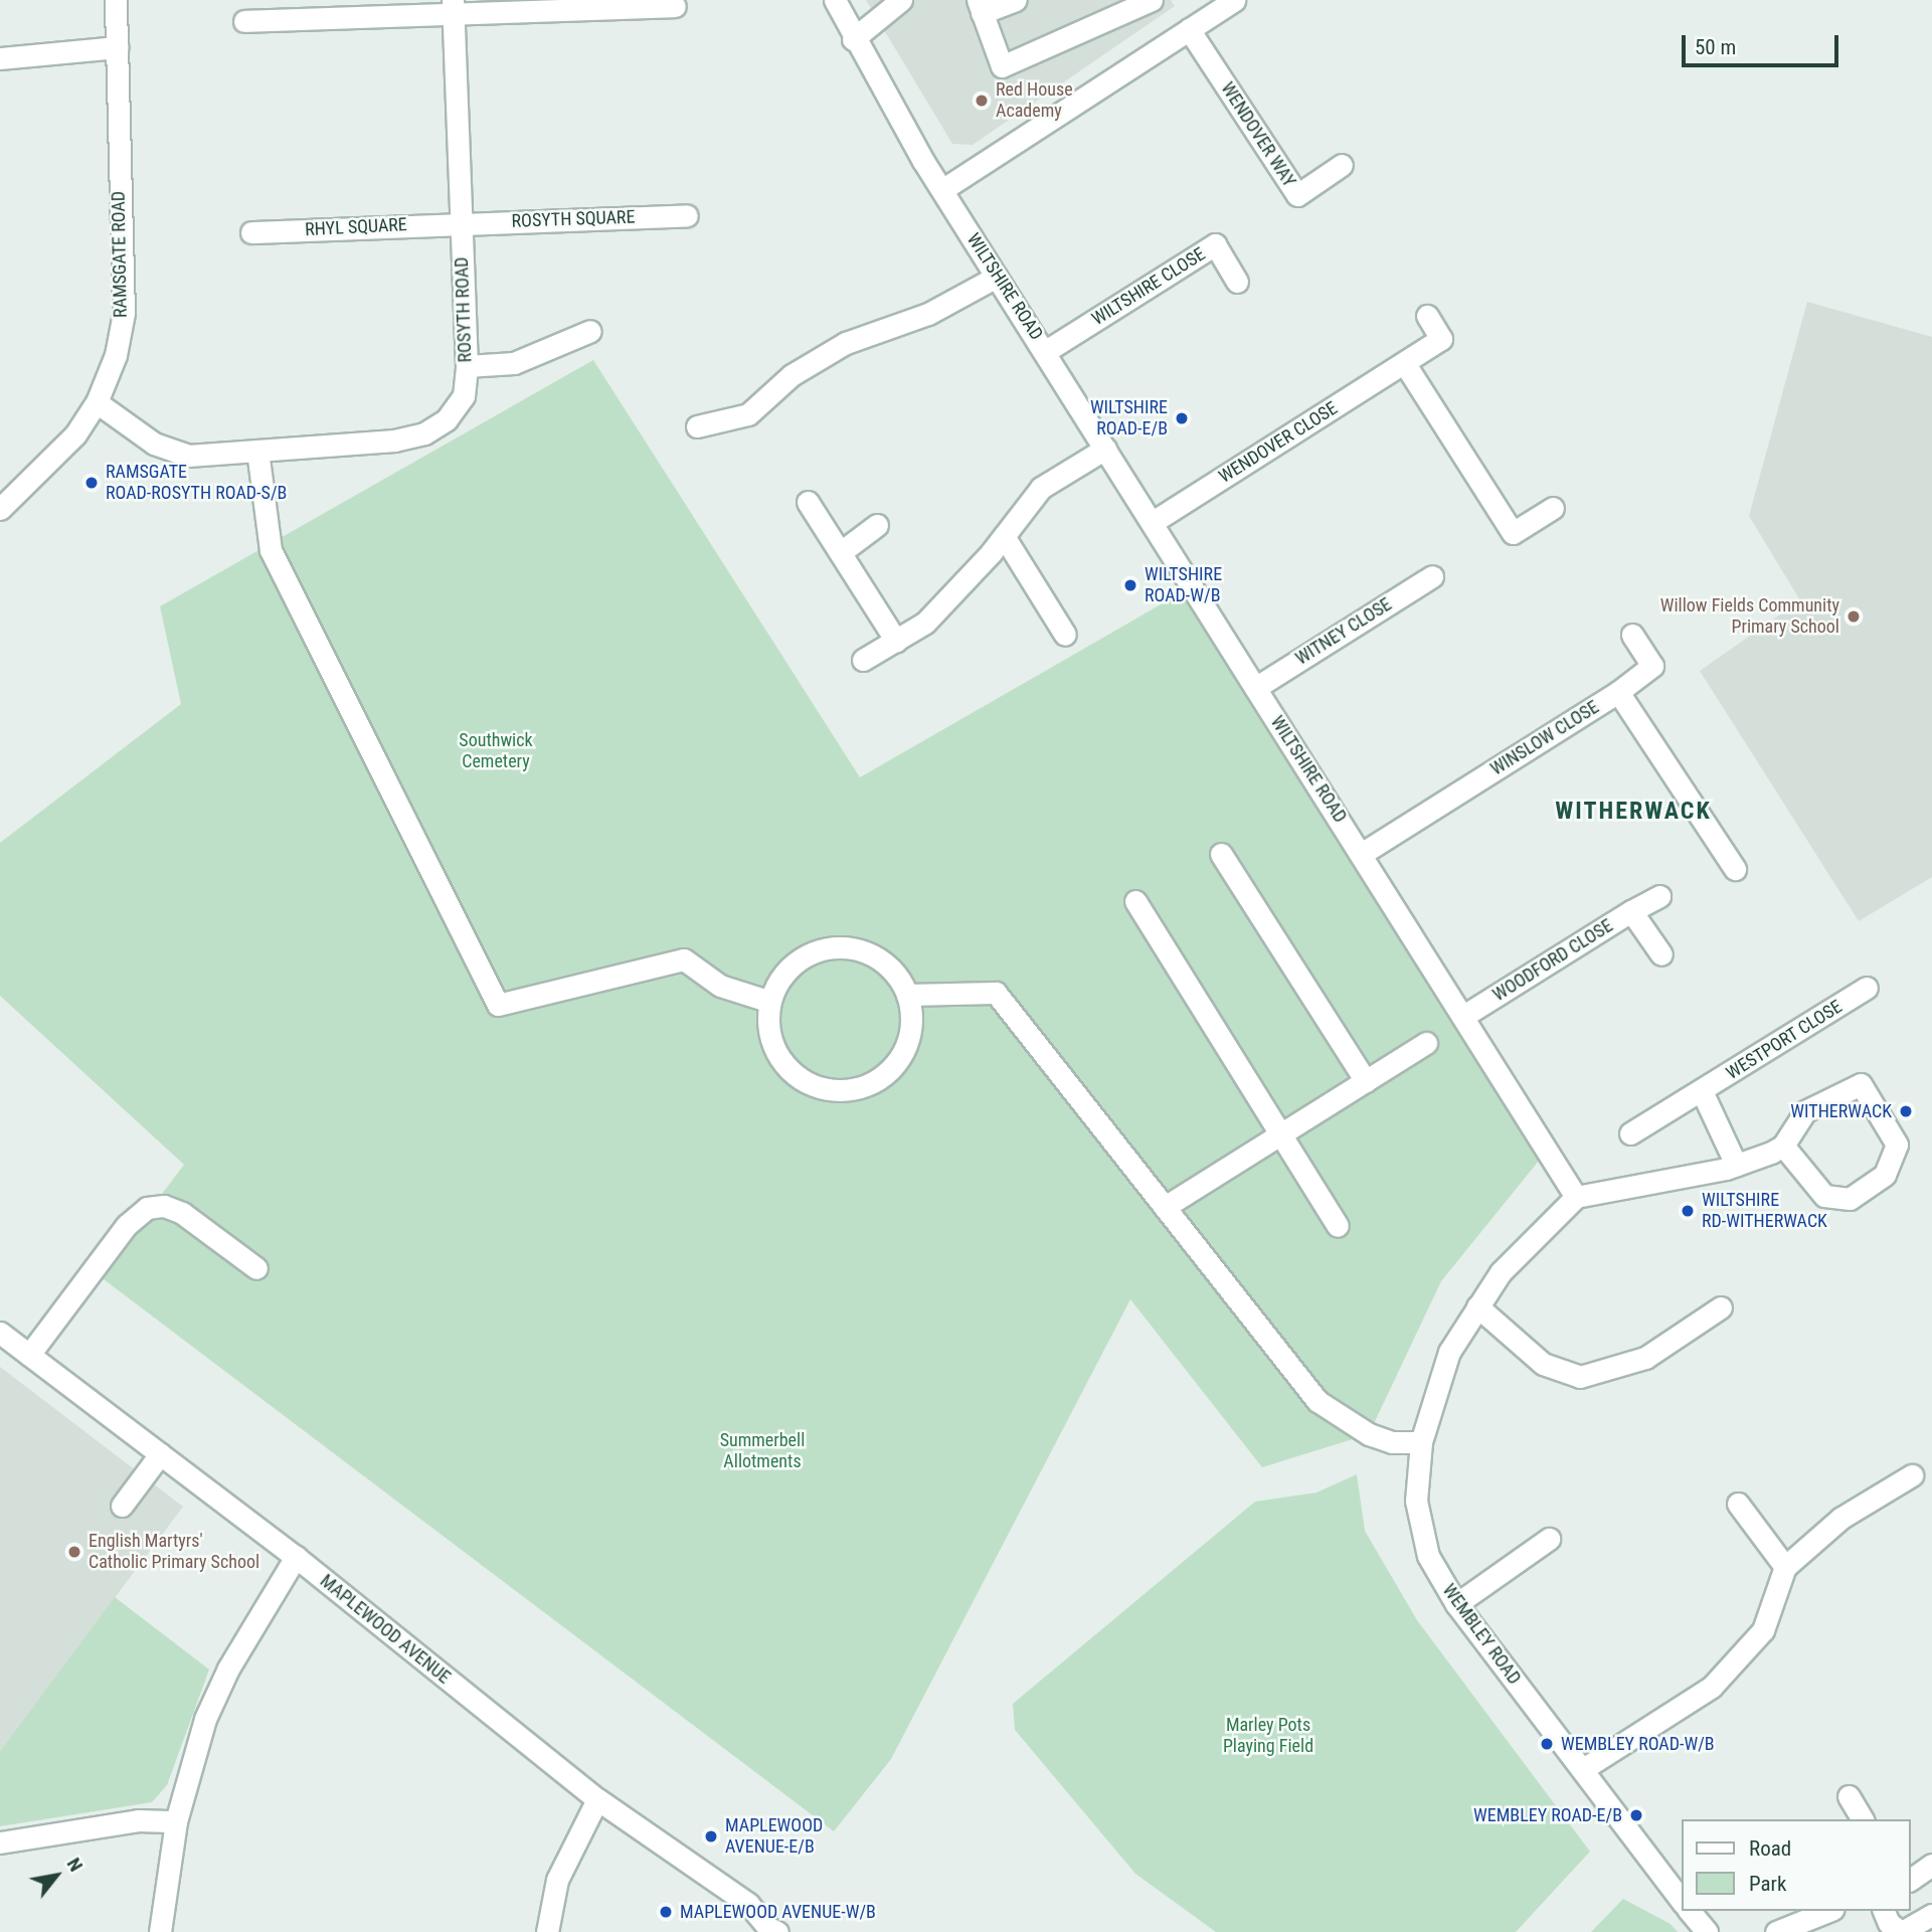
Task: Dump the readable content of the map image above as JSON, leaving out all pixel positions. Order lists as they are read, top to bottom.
{
  "streets": {
    "street": [
      "WENDOVER WAY",
      "ROSYTH SQUARE",
      "RHYL SQUARE",
      "RAMSGATE ROAD",
      "WILTSHIRE ROAD",
      "WILTSHIRE CLOSE",
      "ROSYTH ROAD",
      "WENDOVER CLOSE",
      "WITNEY CLOSE",
      "WINSLOW CLOSE",
      "WOODFORD CLOSE",
      "WESTPORT CLOSE",
      "MAPLEWOOD AVENUE",
      "WEMBLEY ROAD"
    ]
  },
  "crossings": [
    ["ROSYTH SQUARE", "RHYL SQUARE"],
    ["ROSYTH SQUARE", "ROSYTH ROAD"],
    ["RHYL SQUARE", "ROSYTH ROAD"],
    ["RAMSGATE ROAD", "ROSYTH ROAD"],
    ["WILTSHIRE ROAD", "WILTSHIRE CLOSE"],
    ["WILTSHIRE ROAD", "WENDOVER CLOSE"],
    ["WILTSHIRE ROAD", "WITNEY CLOSE"],
    ["WILTSHIRE ROAD", "WINSLOW CLOSE"],
    ["WILTSHIRE ROAD", "WOODFORD CLOSE"],
    ["WILTSHIRE ROAD", "WEMBLEY ROAD"]
  ],
  "districts": ["WITHERWACK"],
  "parks": ["Southwick Cemetery", "Summerbell Allotments", "Marley Pots Playing Field"],
  "places": [
    "Red House Academy",
    "WILTSHIRE ROAD-E/B",
    "RAMSGATE ROAD-ROSYTH ROAD-S/B",
    "WILTSHIRE ROAD-W/B",
    "Willow Fields Community Primary School",
    "WITHERWACK",
    "WILTSHIRE RD-WITHERWACK",
    "English Martyrs' Catholic Primary School",
    "WEMBLEY ROAD-W/B",
    "WEMBLEY ROAD-E/B",
    "MAPLEWOOD AVENUE-E/B",
    "MAPLEWOOD AVENUE-W/B"
  ],
  "legend": ["Road", "Park"],
  "scale_bar": "50 m",
  "north": "top right"
}
